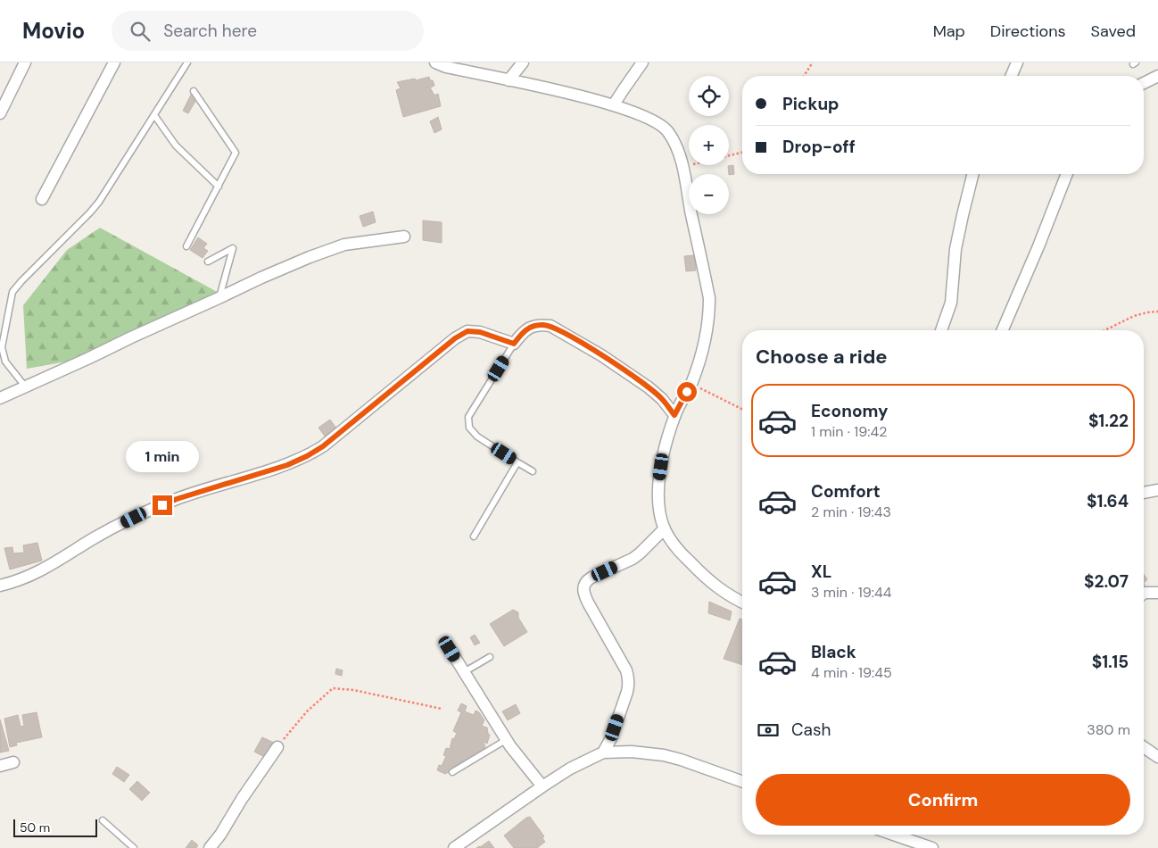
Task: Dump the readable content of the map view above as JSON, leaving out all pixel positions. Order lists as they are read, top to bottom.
{
  "scale_bar": "50 m",
  "page": {
    "header": "Movio",
    "search": "Search here",
    "nav": ["Map", "Directions", "Saved"],
    "map_buttons": ["+", "−"],
    "banner": ["Pickup", "Drop-off"],
    "heading": "Choose a ride",
    "list": [
      {
        "name": "Economy",
        "note": "1 min · 19:42",
        "value": "$1.22"
      },
      {
        "name": "Comfort",
        "note": "2 min · 19:43",
        "value": "$1.64"
      },
      {
        "name": "XL",
        "note": "3 min · 19:44",
        "value": "$2.07"
      },
      {
        "name": "Black",
        "note": "4 min · 19:45",
        "value": "$1.15"
      }
    ],
    "bubble": "1 min",
    "pay": ["Cash", "380 m"],
    "buttons": "Confirm",
    "scale": "50 m"
  }
}
